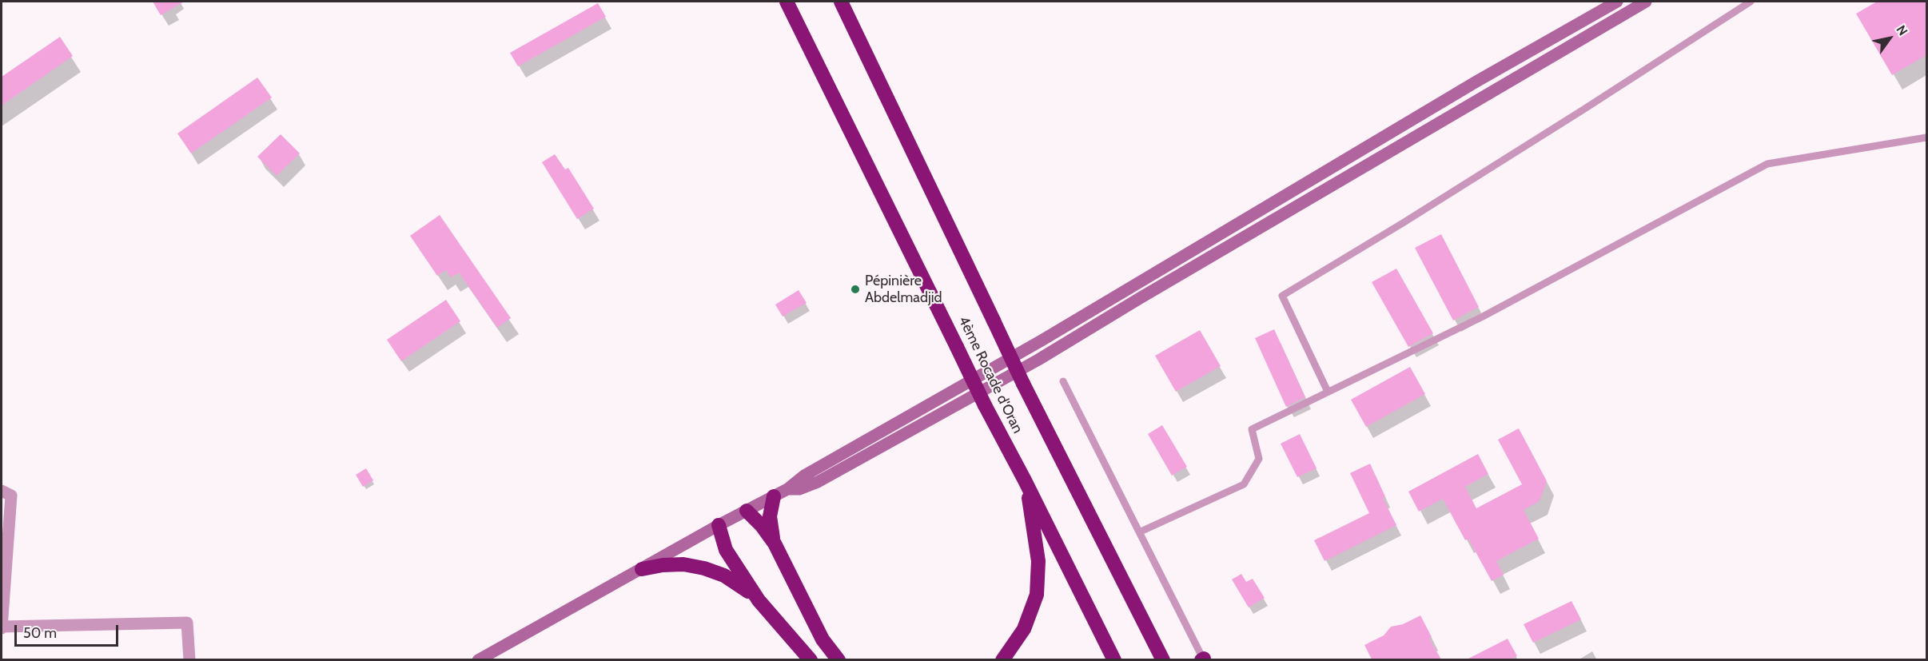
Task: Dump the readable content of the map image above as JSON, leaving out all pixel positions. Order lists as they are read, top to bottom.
{
  "streets": {
    "highway": ["4ème Rocade d'Oran"]
  },
  "places": ["Pépinière Abdelmadjid"],
  "scale_bar": "50 m",
  "north": "top right"
}
